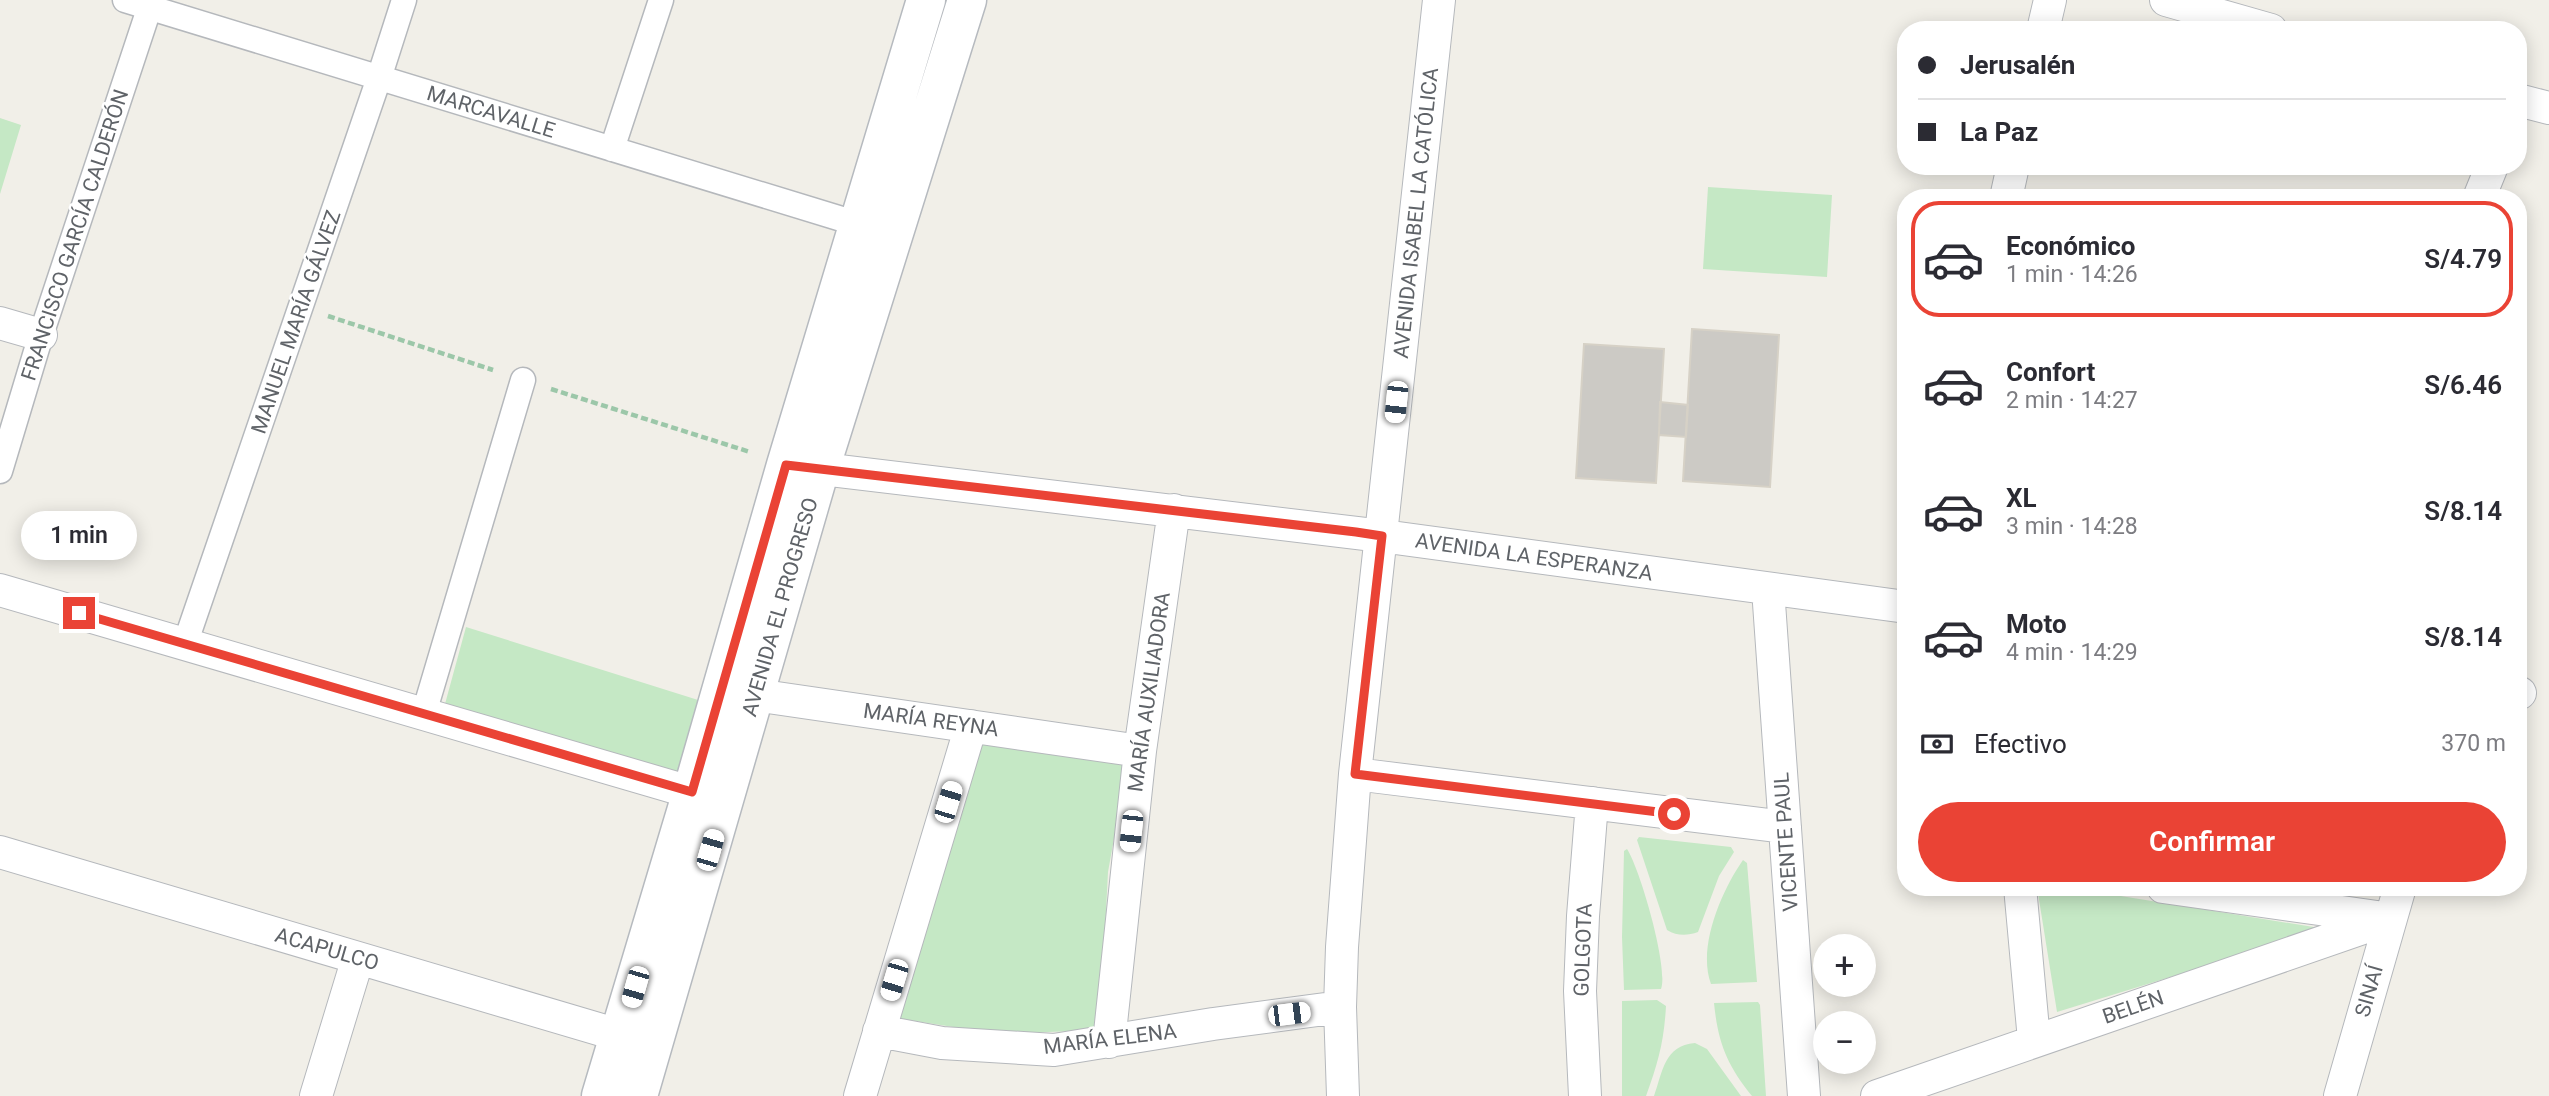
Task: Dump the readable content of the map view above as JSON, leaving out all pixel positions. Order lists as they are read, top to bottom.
{
  "streets": {
    "main road": ["AVENIDA EL PROGRESO"],
    "street": [
      "MARCAVALLE",
      "AVENIDA ISABEL LA CATÓLICA",
      "FRANCISCO GARCÍA CALDERÓN",
      "MANUEL MARÍA GÁLVEZ",
      "AVENIDA LA ESPERANZA",
      "MARÍA AUXILIADORA",
      "MARÍA REYNA",
      "VICENTE PAUL",
      "ACAPULCO",
      "GOLGOTA",
      "SINAÍ",
      "BELÉN",
      "MARÍA ELENA"
    ]
  },
  "crossings": [
    ["MARCAVALLE", "FRANCISCO GARCÍA CALDERÓN"],
    ["MARCAVALLE", "MANUEL MARÍA GÁLVEZ"],
    ["MARCAVALLE", "AVENIDA EL PROGRESO"],
    ["AVENIDA ISABEL LA CATÓLICA", "AVENIDA LA ESPERANZA"],
    ["AVENIDA ISABEL LA CATÓLICA", "MARÍA ELENA"],
    ["AVENIDA LA ESPERANZA", "AVENIDA EL PROGRESO"],
    ["AVENIDA LA ESPERANZA", "MARÍA AUXILIADORA"],
    ["AVENIDA LA ESPERANZA", "VICENTE PAUL"],
    ["AVENIDA EL PROGRESO", "MARÍA REYNA"],
    ["AVENIDA EL PROGRESO", "ACAPULCO"],
    ["MARÍA AUXILIADORA", "MARÍA REYNA"],
    ["MARÍA AUXILIADORA", "MARÍA ELENA"],
    ["SINAÍ", "BELÉN"]
  ],
  "page": {
    "banner": ["Jerusalén", "La Paz"],
    "list": [
      {
        "name": "Económico",
        "note": "1 min · 14:26",
        "value": "S/4.79"
      },
      {
        "name": "Confort",
        "note": "2 min · 14:27",
        "value": "S/6.46"
      },
      {
        "name": "XL",
        "note": "3 min · 14:28",
        "value": "S/8.14"
      },
      {
        "name": "Moto",
        "note": "4 min · 14:29",
        "value": "S/8.14"
      }
    ],
    "bubble": "1 min",
    "pay": ["Efectivo", "370 m"],
    "buttons": "Confirmar",
    "map_buttons": ["+", "−"]
  }
}
